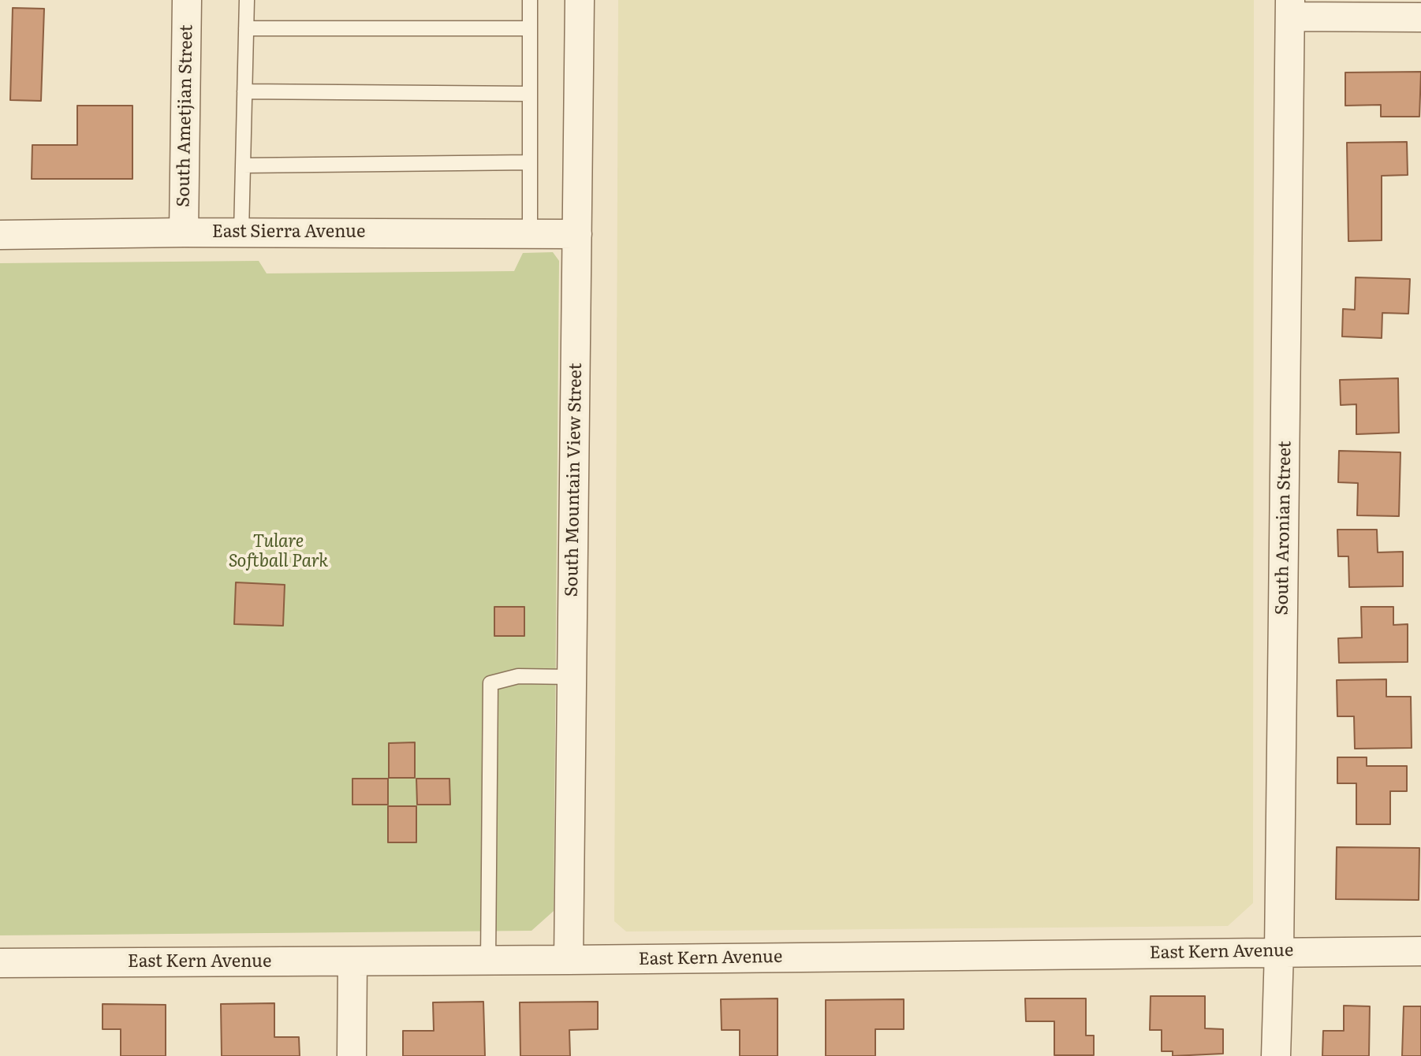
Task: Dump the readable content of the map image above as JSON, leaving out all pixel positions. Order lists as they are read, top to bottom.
{
  "streets": {
    "street": [
      "South Ametjian Street",
      "East Sierra Avenue",
      "South Mountain View Street",
      "South Aronian Street",
      "East Kern Avenue"
    ]
  },
  "crossings": [
    ["South Ametjian Street", "East Sierra Avenue"],
    ["East Sierra Avenue", "South Mountain View Street"],
    ["South Mountain View Street", "East Kern Avenue"],
    ["South Aronian Street", "East Kern Avenue"]
  ],
  "parks": ["Tulare Softball Park"]
}
